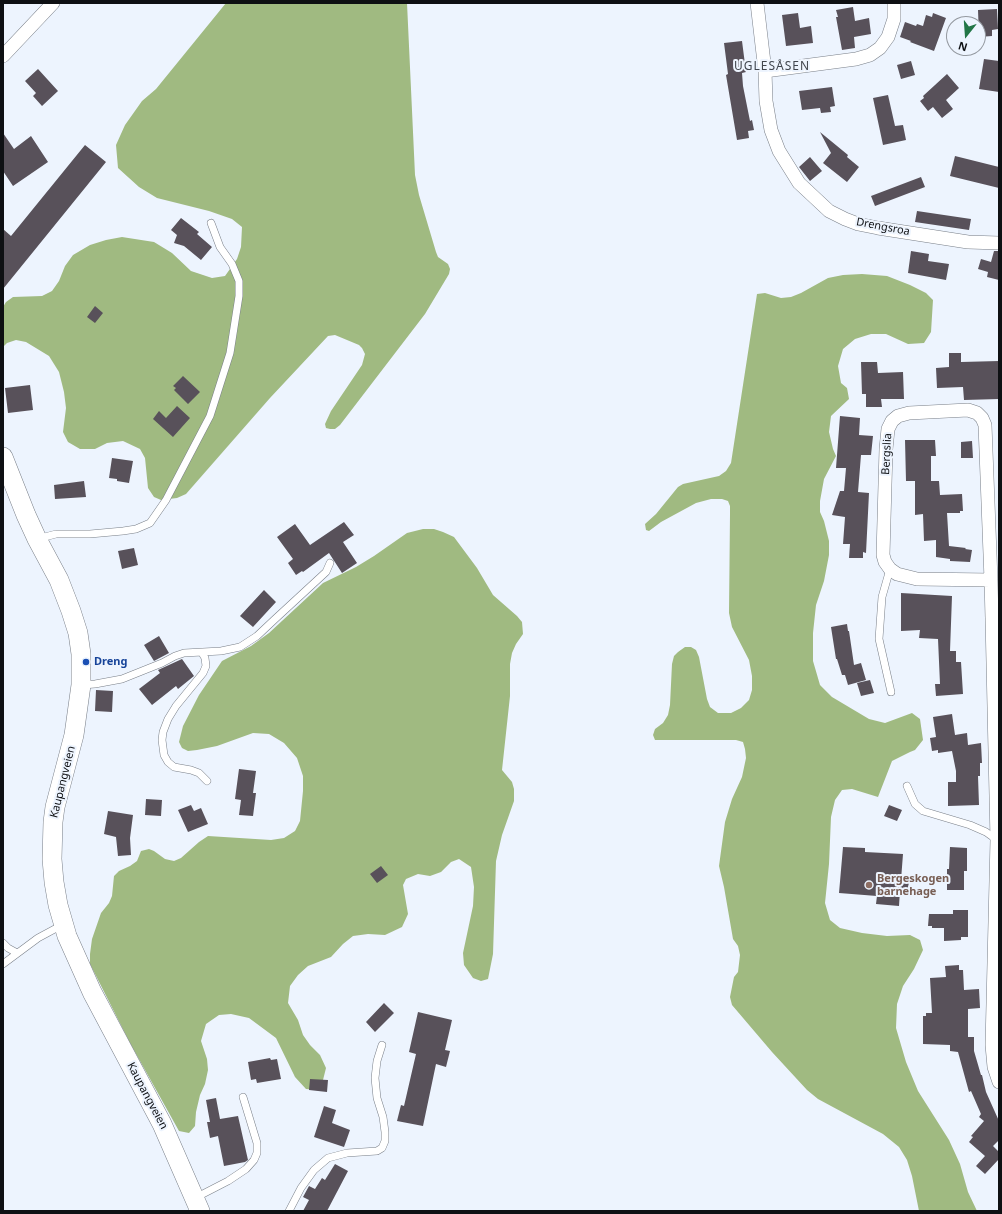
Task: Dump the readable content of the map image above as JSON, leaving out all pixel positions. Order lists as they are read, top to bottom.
{
  "streets": {
    "main road": ["Kaupangveien"],
    "street": ["Drengsroa", "Bergslia"]
  },
  "districts": ["UGLESÅSEN"],
  "places": ["Dreng", "Bergeskogen barnehage"],
  "north": "bottom"
}
